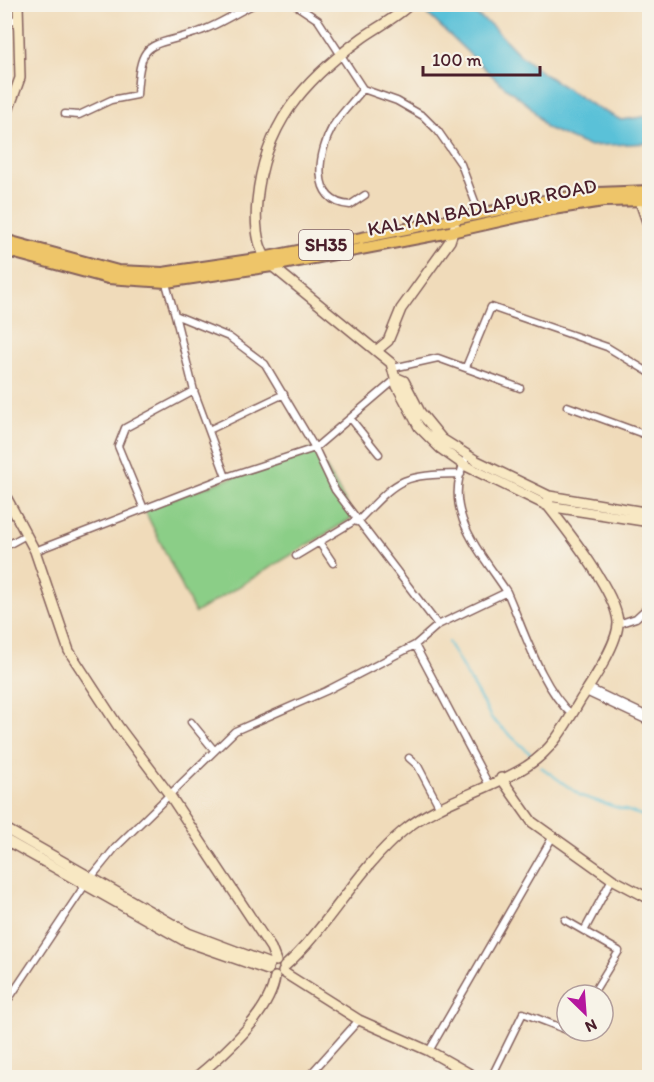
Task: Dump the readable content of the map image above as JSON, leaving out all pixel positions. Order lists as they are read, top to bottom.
{
  "streets": {
    "main road": ["KALYAN BADLAPUR ROAD", "SH35"]
  },
  "scale_bar": "100 m",
  "north": "bottom right"
}
